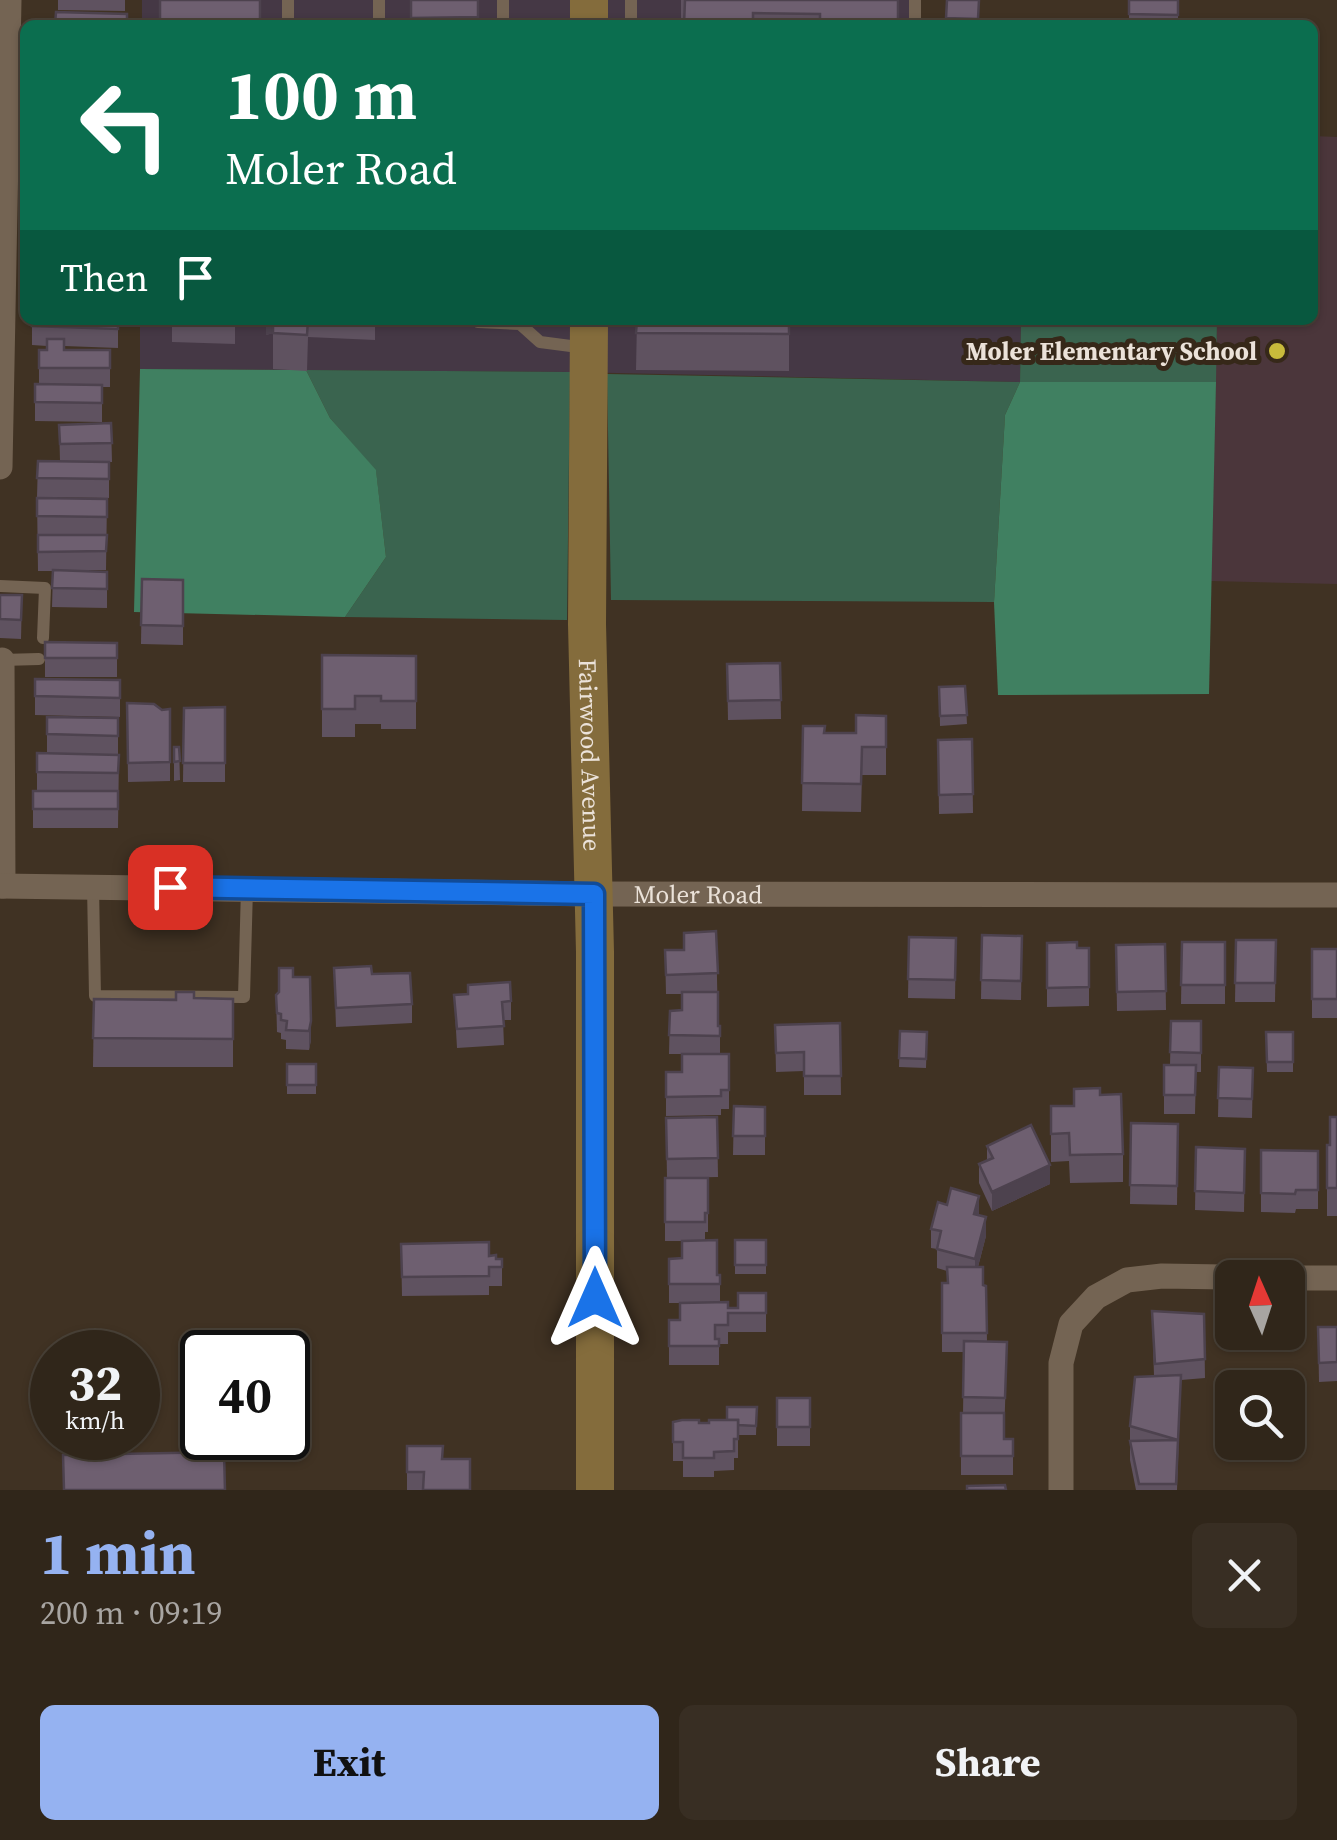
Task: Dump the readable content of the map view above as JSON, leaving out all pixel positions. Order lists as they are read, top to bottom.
{
  "streets": {
    "street": ["Fairwood Avenue", "Moler Road"]
  },
  "crossings": [
    ["Fairwood Avenue", "Moler Road"]
  ],
  "places": ["Moler Elementary School"],
  "north": "top",
  "page": {
    "turn": ["100 m", "Moler Road"],
    "then": "Then",
    "speed": "32 km/h",
    "limit": "40",
    "heading": ["1 min", "200 m · 09:19"],
    "buttons": ["Exit", "Share"]
  }
}
